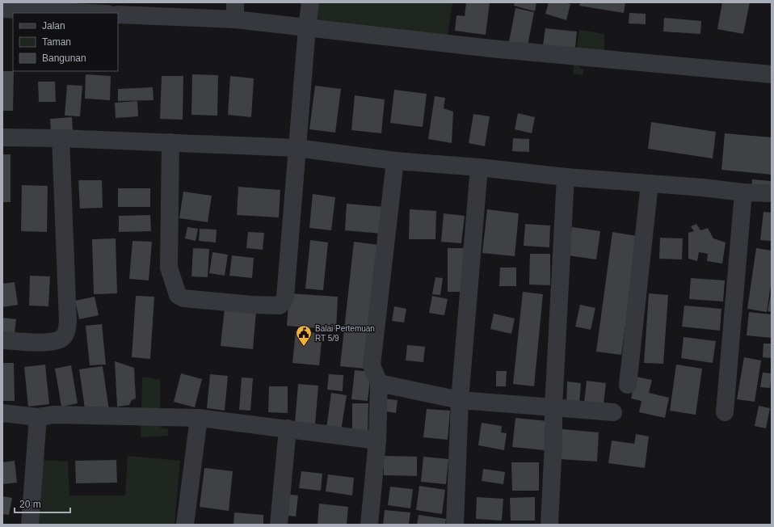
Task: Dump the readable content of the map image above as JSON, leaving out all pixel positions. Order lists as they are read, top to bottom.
{
  "places": {
    "public building": ["Balai Pertemuan RT 5/9"]
  },
  "legend": ["Jalan", "Taman", "Bangunan"],
  "scale_bar": "20 m"
}
